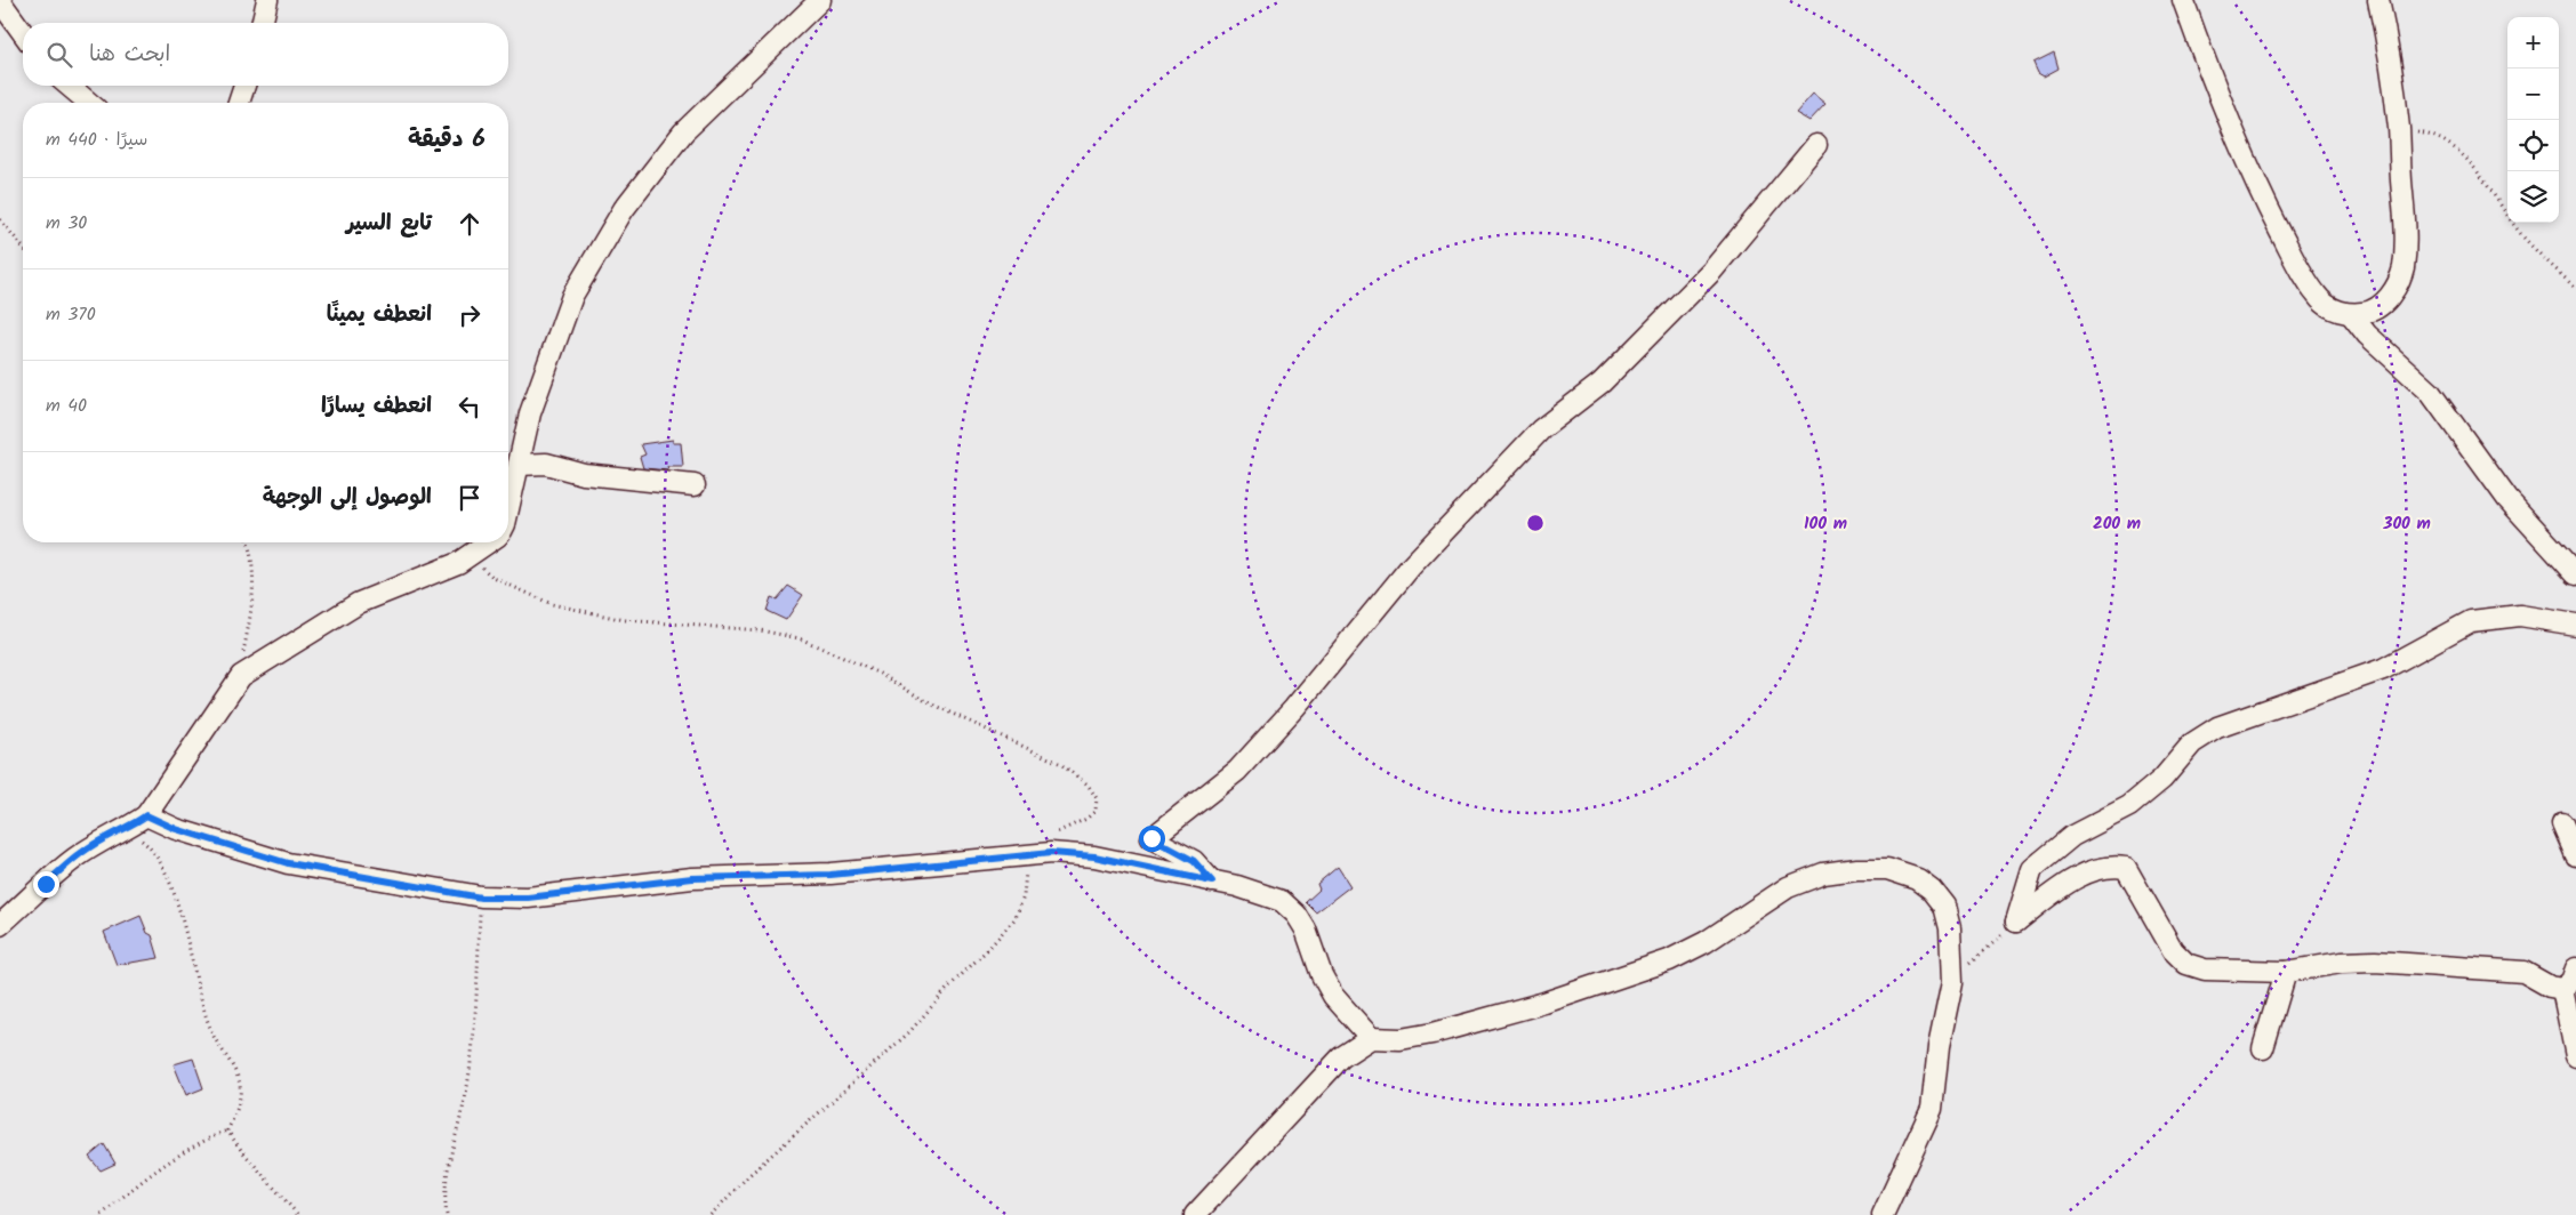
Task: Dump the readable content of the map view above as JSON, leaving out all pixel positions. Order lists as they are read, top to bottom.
{
  "page": {
    "map_buttons": ["+", "−"],
    "search": "ابحث هنا",
    "heading": ["6 دقيقة", "سيرًا · 440 m"],
    "list": [
      ["تابع السير", "30 m"],
      ["انعطف يمينًا", "370 m"],
      ["انعطف يسارًا", "40 m"],
      "الوصول إلى الوجهة"
    ]
  },
  "rings": ["100 m", "200 m", "300 m"]
}
